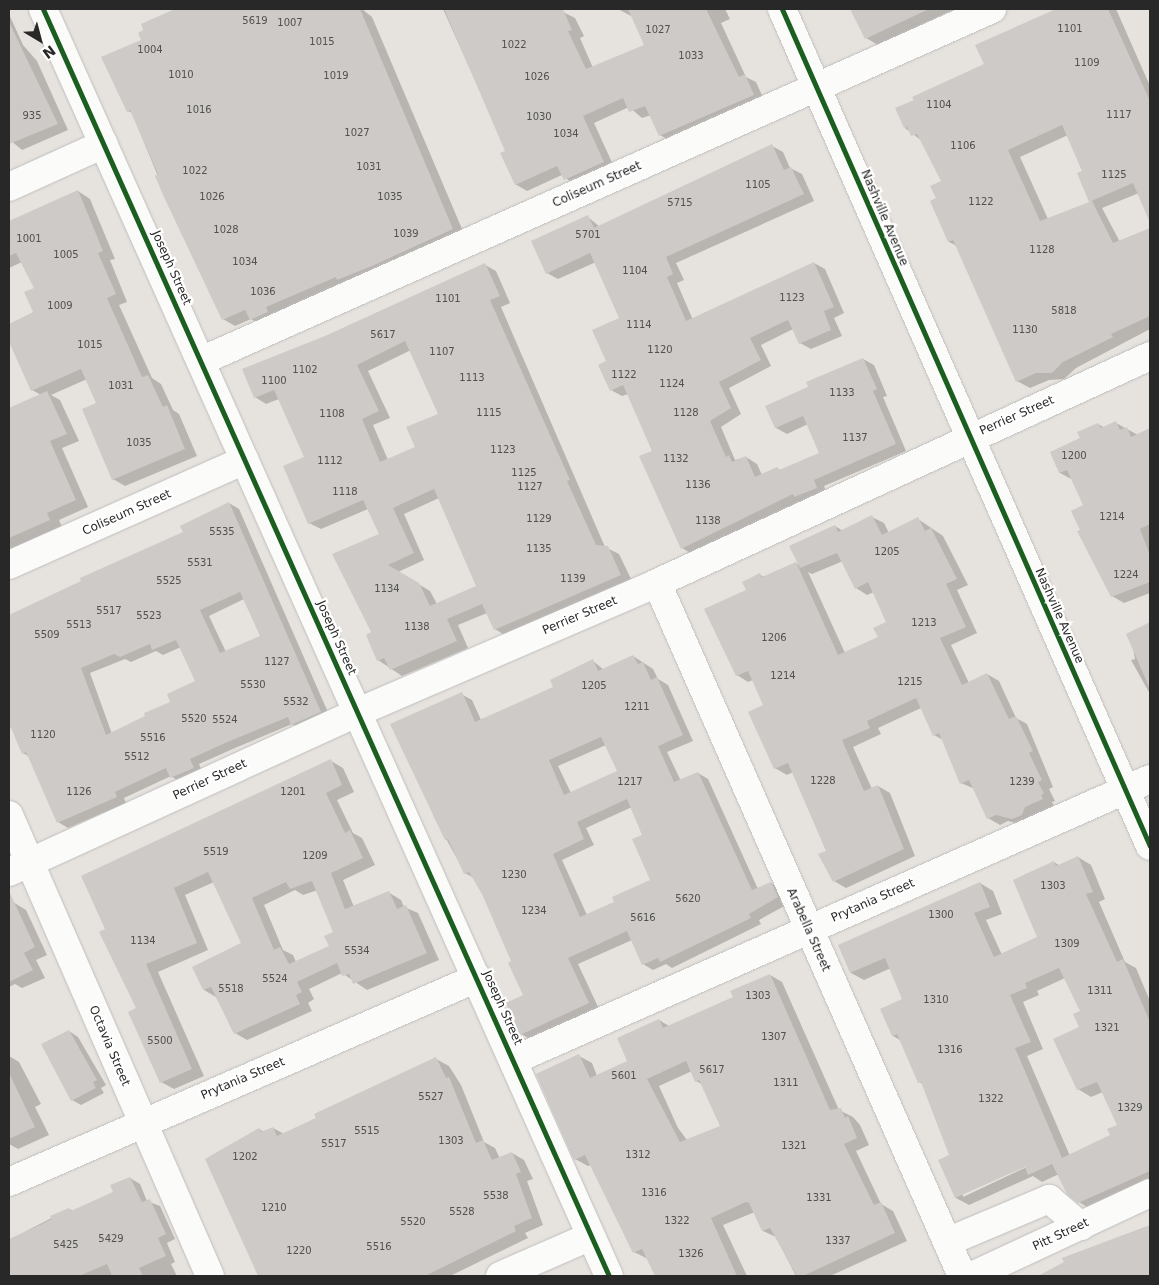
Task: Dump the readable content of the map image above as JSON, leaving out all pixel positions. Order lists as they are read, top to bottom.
{
  "streets": {
    "street": [
      "Coliseum Street",
      "Nashville Avenue",
      "Joseph Street",
      "Perrier Street",
      "Prytania Street",
      "Arabella Street",
      "Octavia Street",
      "Pitt Street"
    ]
  },
  "crossings": [
    ["Coliseum Street", "Nashville Avenue"],
    ["Coliseum Street", "Joseph Street"],
    ["Nashville Avenue", "Perrier Street"],
    ["Nashville Avenue", "Prytania Street"],
    ["Joseph Street", "Perrier Street"],
    ["Joseph Street", "Prytania Street"],
    ["Perrier Street", "Arabella Street"],
    ["Perrier Street", "Octavia Street"],
    ["Prytania Street", "Arabella Street"],
    ["Prytania Street", "Octavia Street"]
  ],
  "house_numbers": [
    "5619",
    "1007",
    "1101",
    "1027",
    "1015",
    "1022",
    "1004",
    "1033",
    "1109",
    "1010",
    "1019",
    "1026",
    "1104",
    "1016",
    "1117",
    "935",
    "1030",
    "1027",
    "1034",
    "1106",
    "1031",
    "1022",
    "1125",
    "1105",
    "1026",
    "1035",
    "1122",
    "5715",
    "1028",
    "1039",
    "5701",
    "1001",
    "1128",
    "1005",
    "1034",
    "1104",
    "1036",
    "1123",
    "1101",
    "1009",
    "5818",
    "1114",
    "1130",
    "5617",
    "1015",
    "1120",
    "1107",
    "1102",
    "1122",
    "1113",
    "1100",
    "1124",
    "1031",
    "1133",
    "1115",
    "1128",
    "1108",
    "1137",
    "1035",
    "1123",
    "1200",
    "1132",
    "1112",
    "1125",
    "1136",
    "1127",
    "1118",
    "1214",
    "1129",
    "1138",
    "5535",
    "1135",
    "1205",
    "5531",
    "1224",
    "1139",
    "5525",
    "1134",
    "5517",
    "5523",
    "1213",
    "5513",
    "1138",
    "5509",
    "1206",
    "1127",
    "1214",
    "1215",
    "5530",
    "1205",
    "5532",
    "1211",
    "5520",
    "5524",
    "1120",
    "5516",
    "5512",
    "1228",
    "1217",
    "1239",
    "1126",
    "1201",
    "5519",
    "1209",
    "1230",
    "1303",
    "5620",
    "1234",
    "1300",
    "5616",
    "1134",
    "1309",
    "5534",
    "5524",
    "5518",
    "1311",
    "1303",
    "1310",
    "1321",
    "1307",
    "5500",
    "1316",
    "5617",
    "5601",
    "1311",
    "5527",
    "1322",
    "1329",
    "5515",
    "1303",
    "5517",
    "1321",
    "1312",
    "1202",
    "1316",
    "5538",
    "1331",
    "1210",
    "5528",
    "1322",
    "5520",
    "5429",
    "1337",
    "5425",
    "5516",
    "1220",
    "1326"
  ],
  "north": "bottom right"
}
